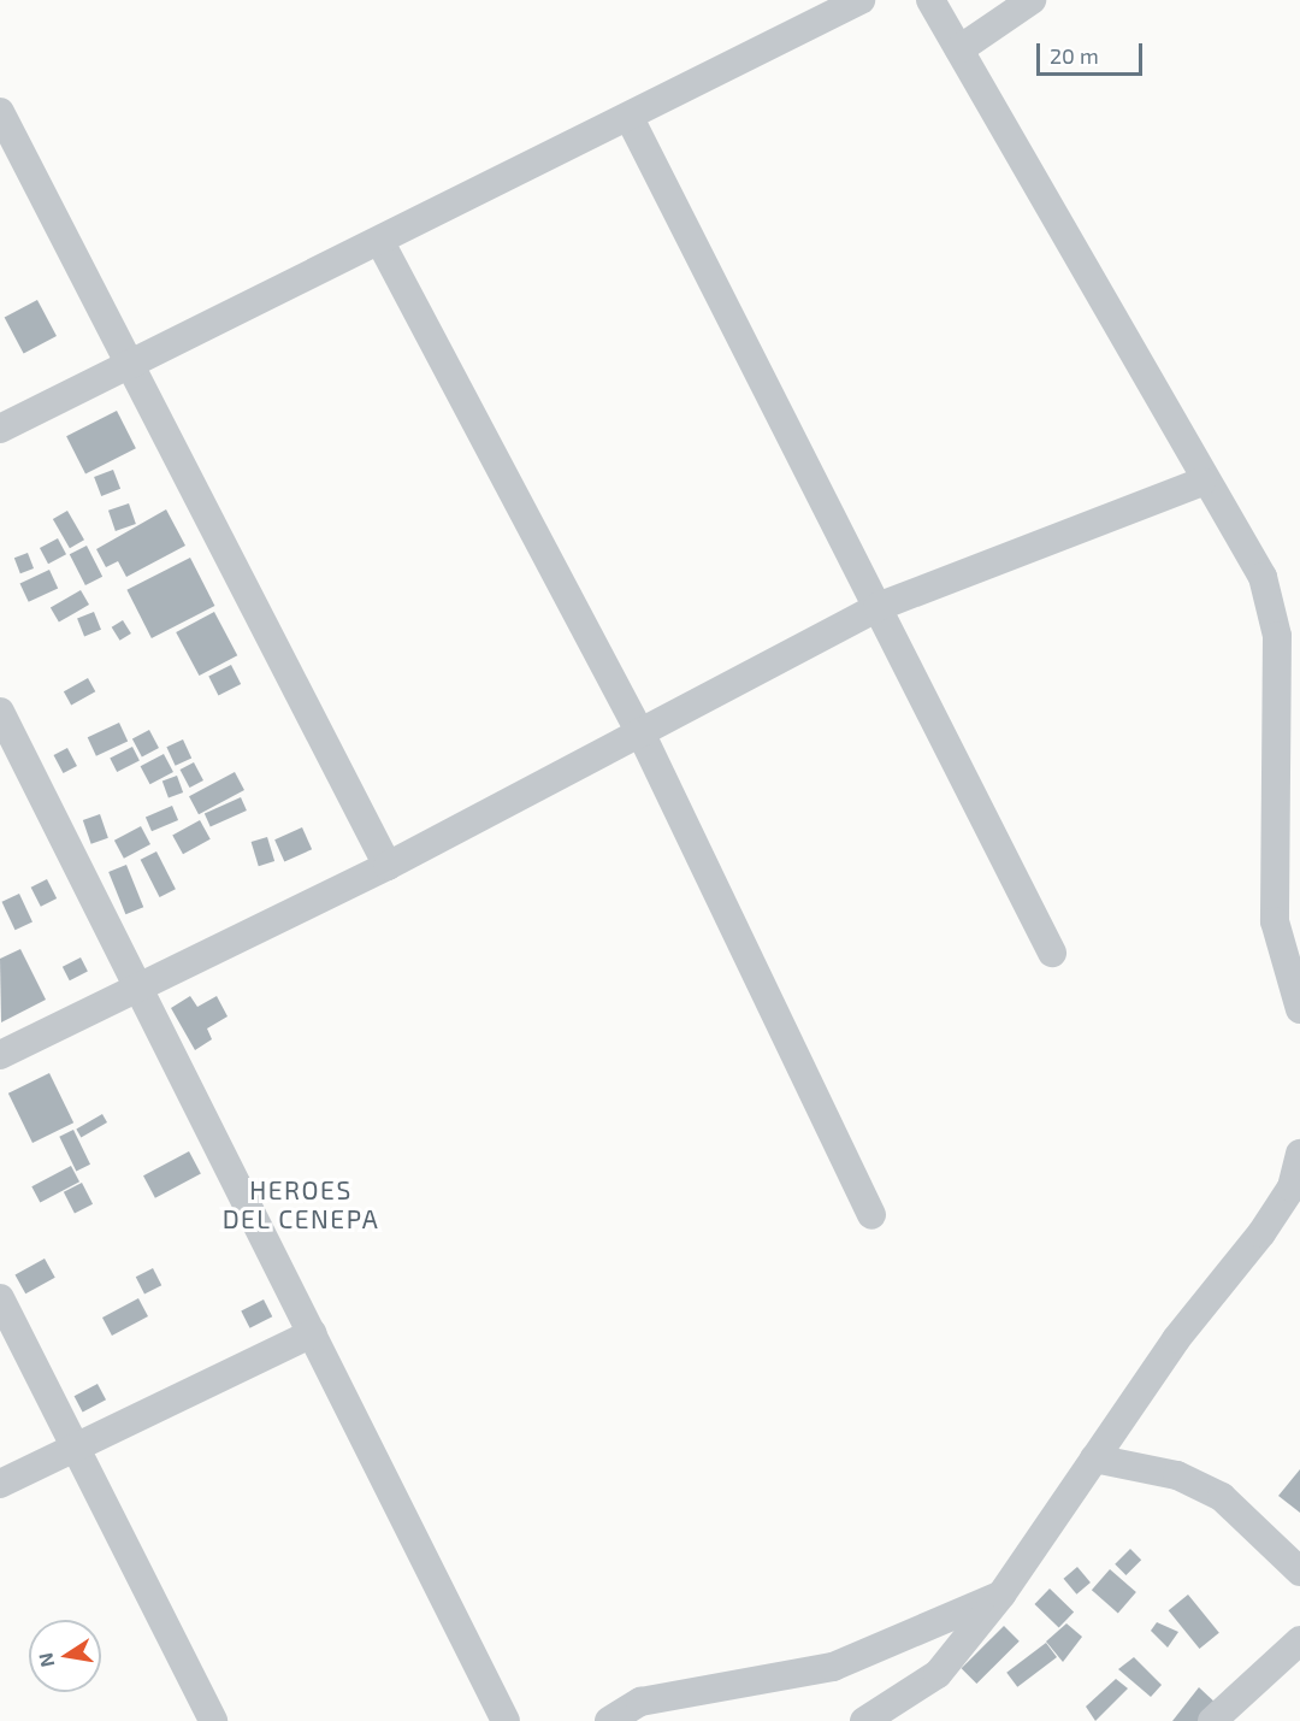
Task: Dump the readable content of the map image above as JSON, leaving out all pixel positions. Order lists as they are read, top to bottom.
{
  "districts": ["HEROES DEL CENEPA"],
  "scale_bar": "20 m",
  "north": "left"
}
